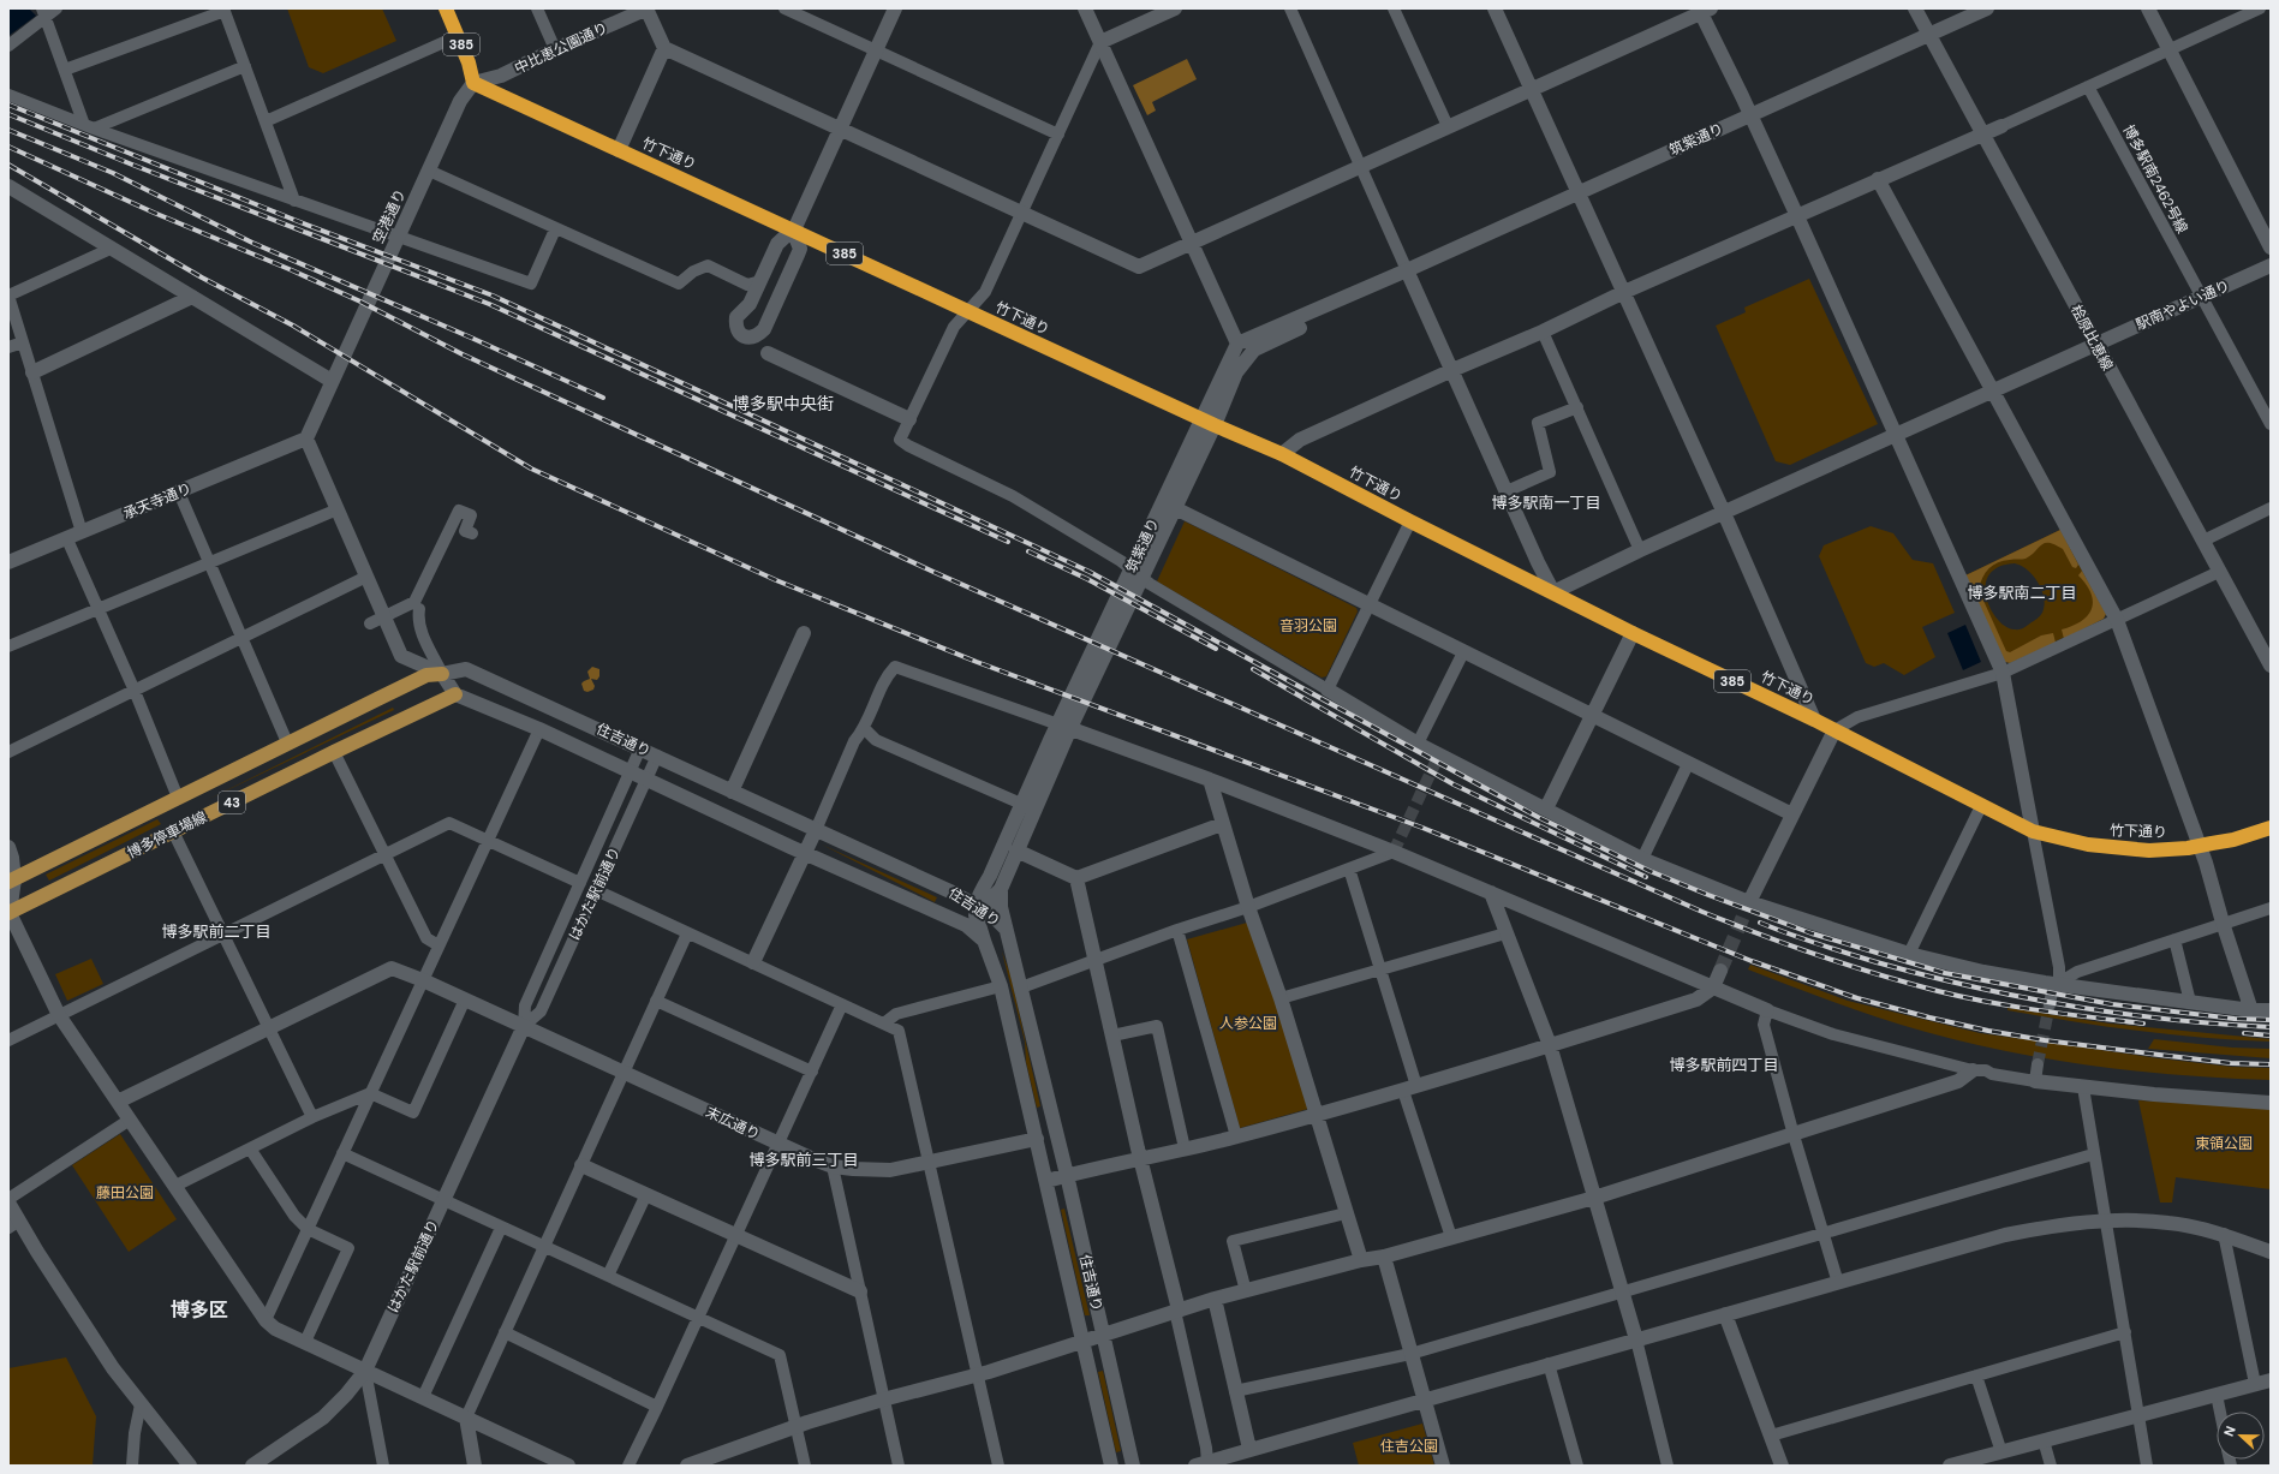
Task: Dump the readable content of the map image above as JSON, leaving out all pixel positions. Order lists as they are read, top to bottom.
{
  "streets": {
    "highway": ["385", "竹下通り"],
    "main road": ["43", "博多停車場線"],
    "street": [
      "中比恵公園通り",
      "筑紫通り",
      "博多駅南2462号線",
      "空港通り",
      "駅南やよい通り",
      "桧原比恵線",
      "承天寺通り",
      "住吉通り",
      "はかた駅前通り",
      "末広通り"
    ]
  },
  "crossings": [
    ["385", "中比恵公園通り"],
    ["385", "竹下通り"],
    ["385", "空港通り"],
    ["中比恵公園通り", "竹下通り"],
    ["中比恵公園通り", "空港通り"],
    ["筑紫通り", "竹下通り"],
    ["筑紫通り", "桧原比恵線"],
    ["筑紫通り", "住吉通り"],
    ["竹下通り", "空港通り"],
    ["竹下通り", "駅南やよい通り"],
    ["博多駅南2462号線", "駅南やよい通り"],
    ["空港通り", "承天寺通り"],
    ["駅南やよい通り", "桧原比恵線"],
    ["住吉通り", "博多停車場線"],
    ["住吉通り", "はかた駅前通り"],
    ["住吉通り", "末広通り"],
    ["はかた駅前通り", "末広通り"]
  ],
  "districts": [
    "博多駅中央街",
    "博多駅南一丁目",
    "博多駅南二丁目",
    "博多駅前二丁目",
    "博多駅前四丁目",
    "博多駅前三丁目",
    "博多区"
  ],
  "parks": [
    "音羽公園",
    "人参公園",
    "東領公園",
    "藤田公園",
    "住吉公園"
  ],
  "north": "left"
}
